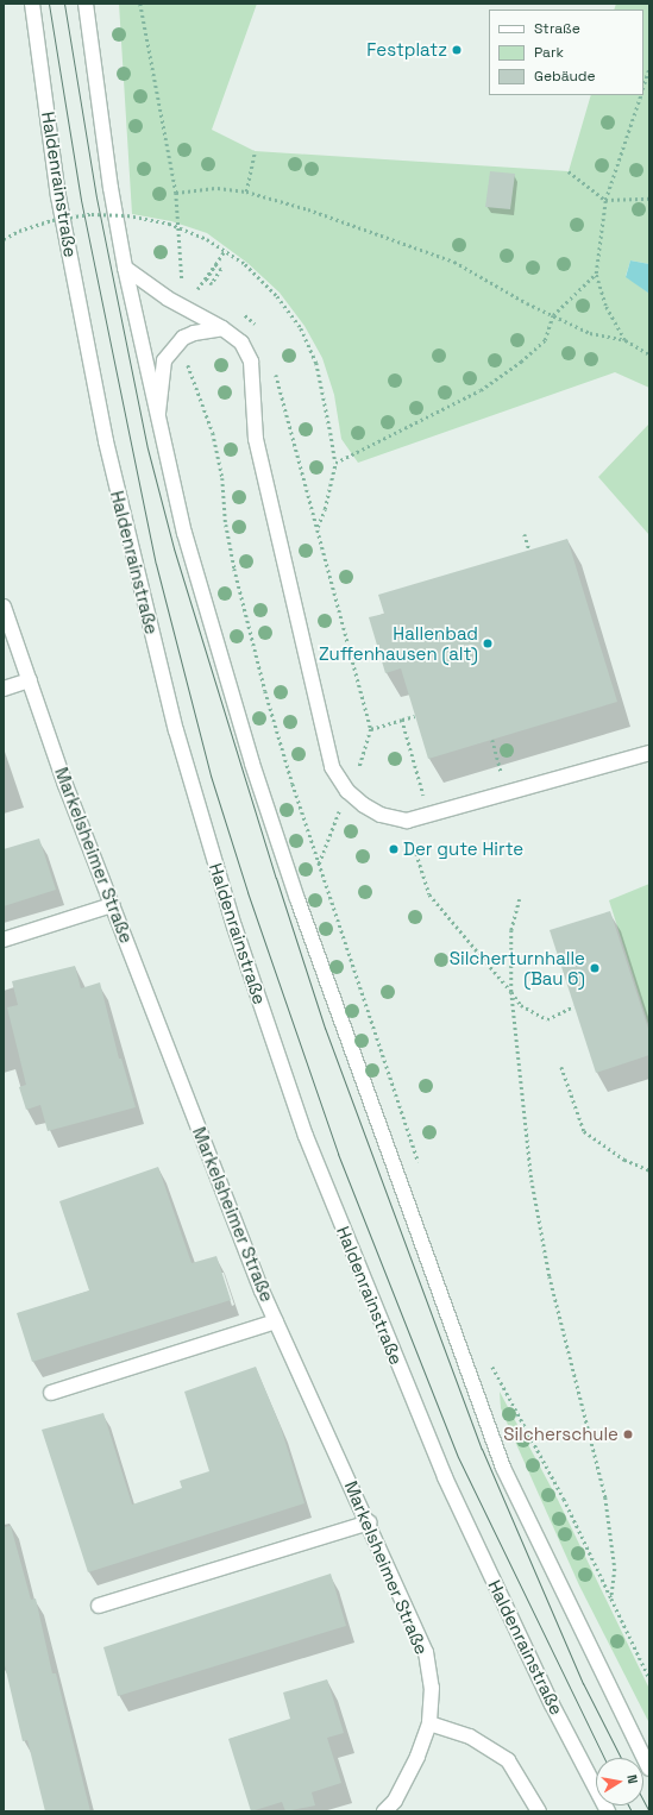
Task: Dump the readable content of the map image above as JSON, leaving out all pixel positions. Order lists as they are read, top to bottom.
{
  "streets": {
    "main road": ["Haldenrainstraße", "Markelsheimer Straße"]
  },
  "places": [
    "Festplatz",
    "Hallenbad Zuffenhausen (alt)",
    "Der gute Hirte",
    "Silcherturnhalle (Bau 6)",
    "Silcherschule"
  ],
  "legend": ["Straße", "Park", "Gebäude"],
  "north": "right"
}
